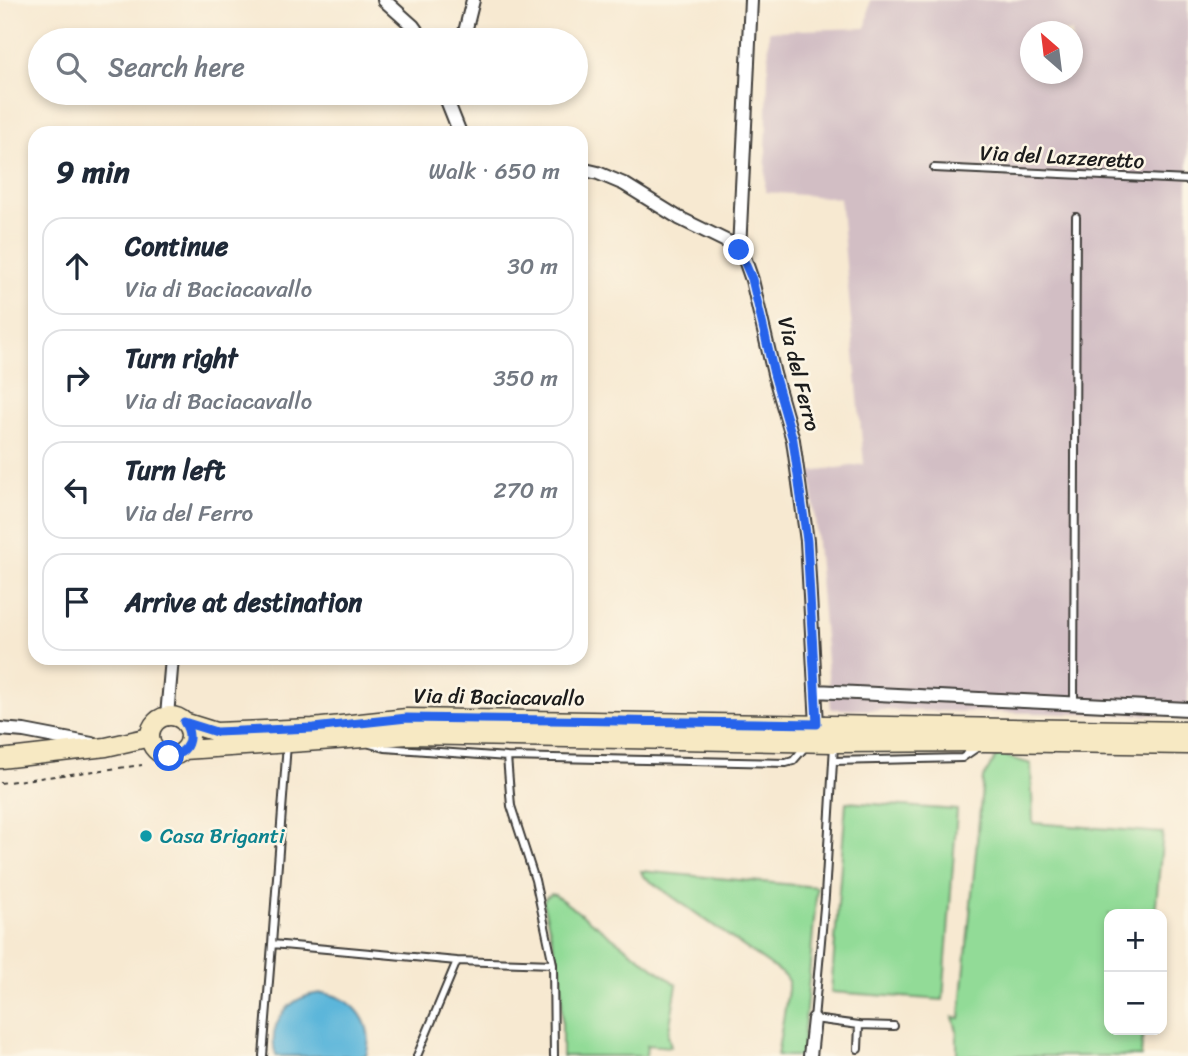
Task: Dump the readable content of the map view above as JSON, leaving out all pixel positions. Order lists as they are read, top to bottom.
{
  "streets": {
    "main road": ["Via di Baciacavallo"],
    "street": ["Via del Ferro"],
    "lane": ["Via del Lazzeretto"]
  },
  "crossings": [
    ["Via del Ferro", "Via di Baciacavallo"]
  ],
  "places": ["Casa Briganti"],
  "north": "top left",
  "page": {
    "search": "Search here",
    "heading": ["9 min", "Walk · 650 m"],
    "list": [
      ["Continue", "Via di Baciacavallo", "30 m"],
      ["Turn right", "Via di Baciacavallo", "350 m"],
      ["Turn left", "Via del Ferro", "270 m"],
      "Arrive at destination"
    ],
    "map_buttons": ["+", "−"]
  }
}
